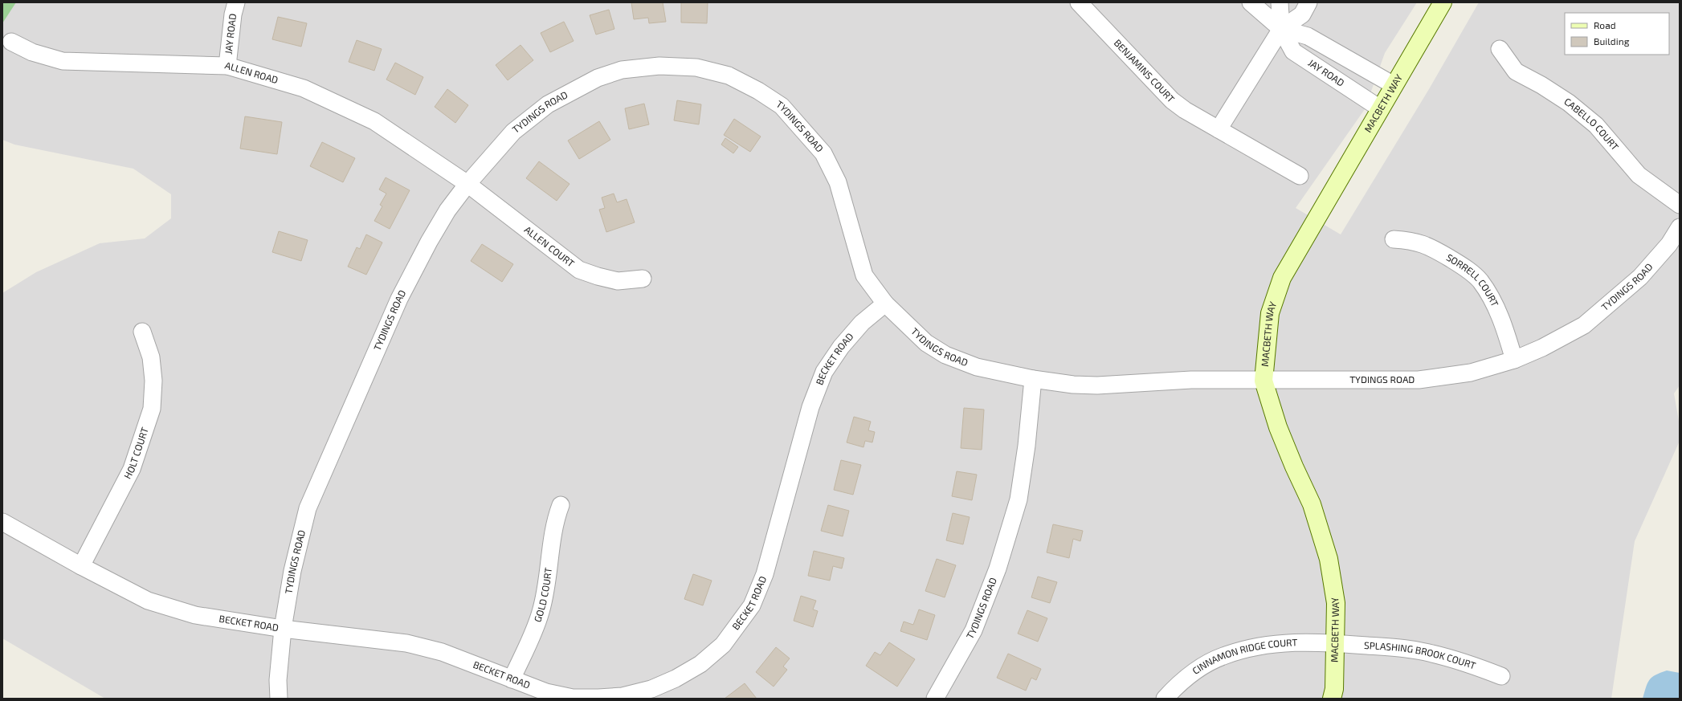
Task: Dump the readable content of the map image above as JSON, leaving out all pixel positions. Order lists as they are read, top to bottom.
{
  "streets": {
    "street": [
      "JAY ROAD",
      "BENJAMINS COURT",
      "ALLEN ROAD",
      "MACBETH WAY",
      "TYDINGS ROAD",
      "CABELLO COURT",
      "ALLEN COURT",
      "SORRELL COURT",
      "BECKET ROAD",
      "HOLT COURT",
      "GOLD COURT",
      "SPLASHING BROOK COURT",
      "CINNAMON RIDGE COURT"
    ]
  },
  "crossings": [
    ["JAY ROAD", "ALLEN ROAD"],
    ["JAY ROAD", "MACBETH WAY"],
    ["ALLEN ROAD", "TYDINGS ROAD"],
    ["ALLEN ROAD", "ALLEN COURT"],
    ["MACBETH WAY", "TYDINGS ROAD"],
    ["MACBETH WAY", "SPLASHING BROOK COURT"],
    ["MACBETH WAY", "CINNAMON RIDGE COURT"],
    ["TYDINGS ROAD", "ALLEN COURT"],
    ["TYDINGS ROAD", "SORRELL COURT"],
    ["TYDINGS ROAD", "BECKET ROAD"],
    ["BECKET ROAD", "HOLT COURT"],
    ["BECKET ROAD", "GOLD COURT"],
    ["SPLASHING BROOK COURT", "CINNAMON RIDGE COURT"]
  ],
  "legend": ["Road", "Building"]
}
